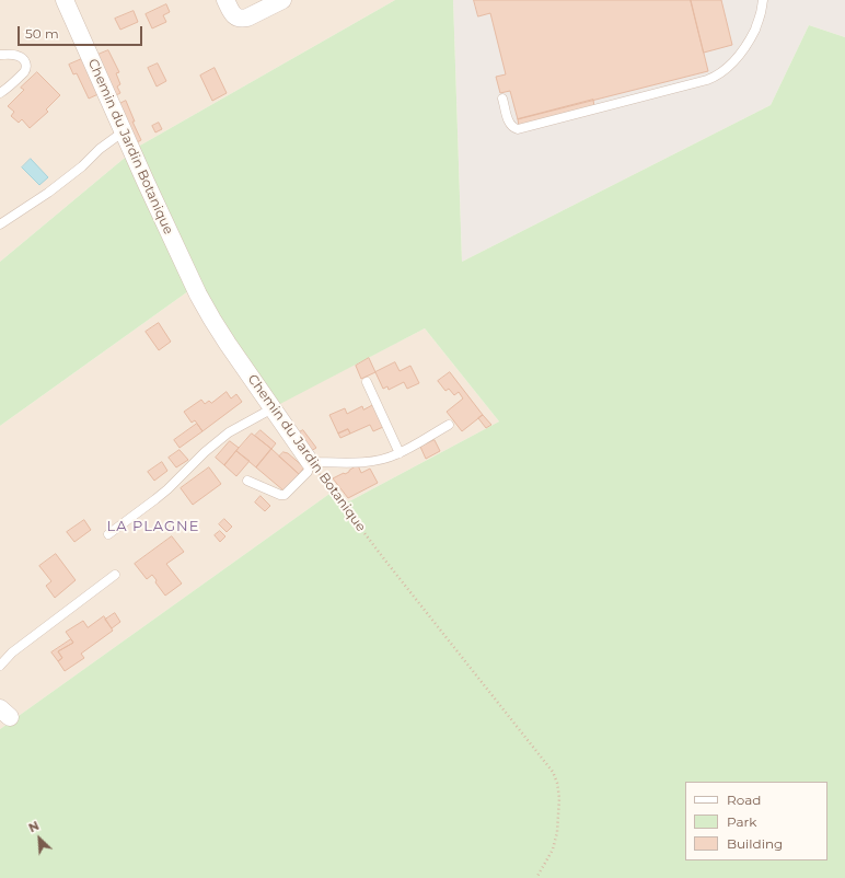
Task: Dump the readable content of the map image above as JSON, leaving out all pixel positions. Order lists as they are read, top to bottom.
{
  "streets": {
    "street": ["Chemin du Jardin Botanique"]
  },
  "districts": ["LA PLAGNE"],
  "legend": ["Road", "Park", "Building"],
  "scale_bar": "50 m",
  "north": "top left"
}
